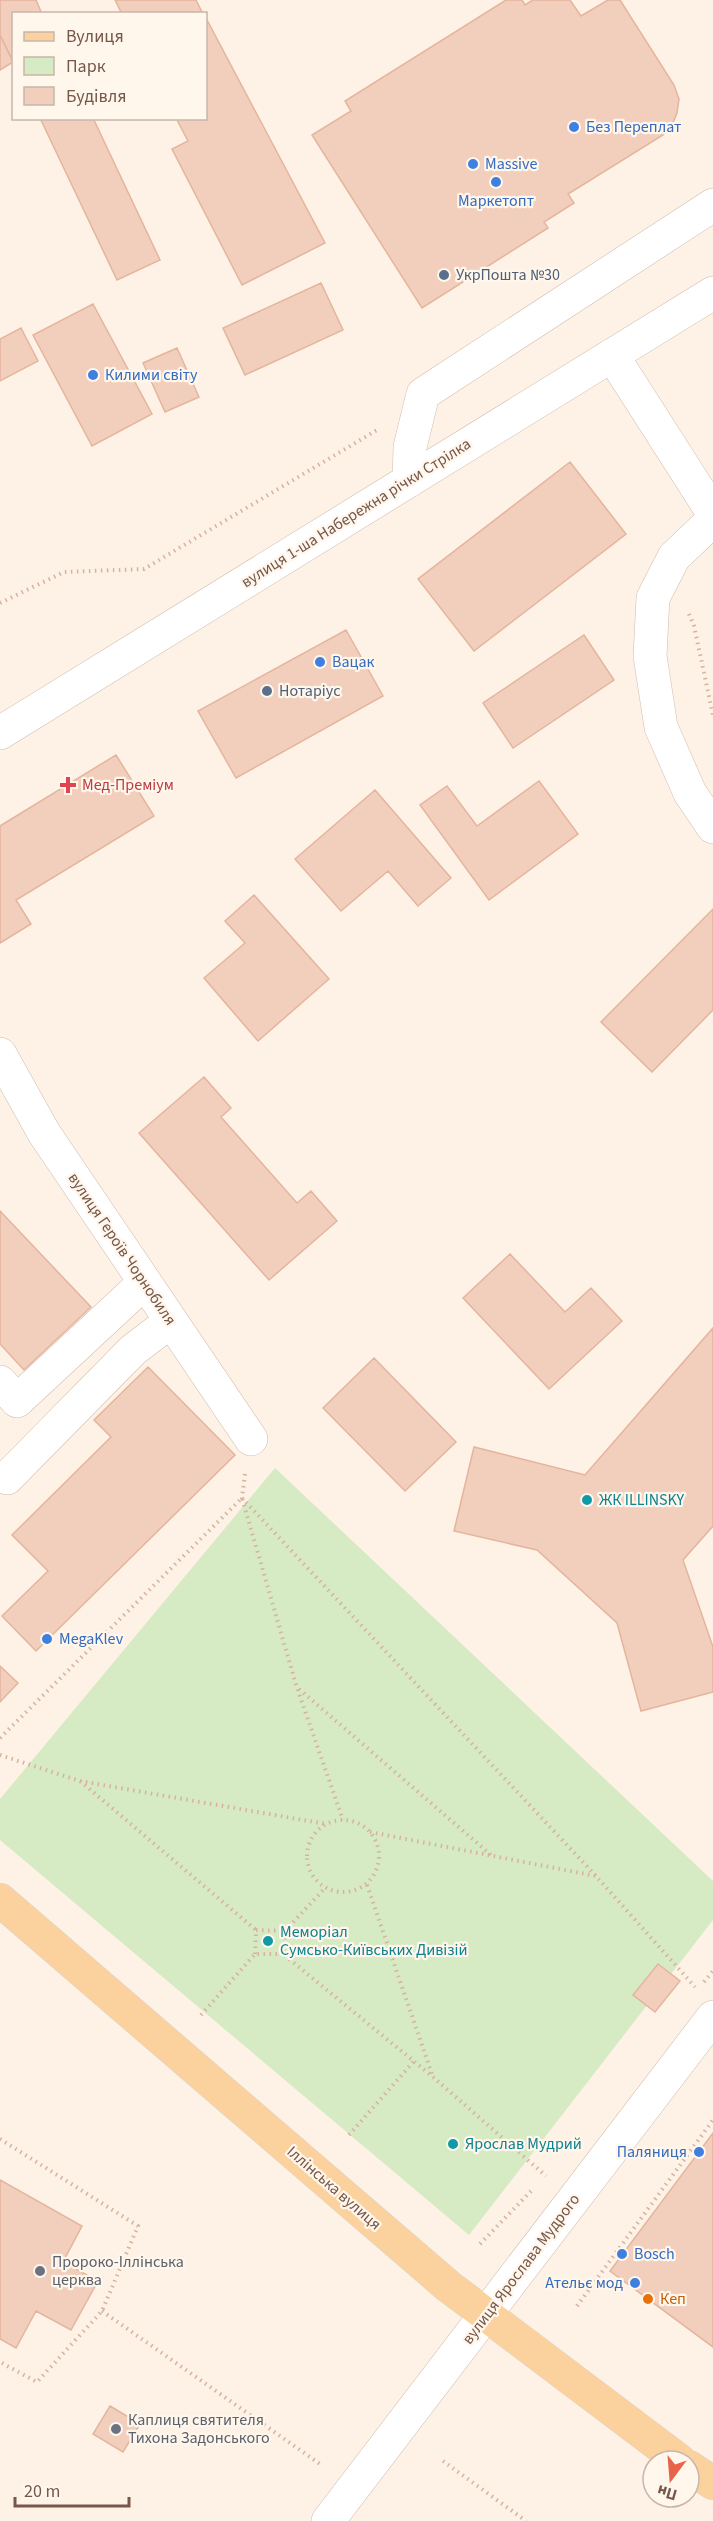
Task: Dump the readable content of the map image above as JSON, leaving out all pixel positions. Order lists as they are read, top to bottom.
{
  "streets": {
    "main road": ["Іллінська вулиця"],
    "street": ["вулиця 1-ша Набережна річки Стрілка", "вулиця Героїв Чорнобиля", "вулиця Ярослава Мудрого"]
  },
  "crossings": [
    ["Іллінська вулиця", "вулиця Ярослава Мудрого"]
  ],
  "places": {
    "other": [
      "Без Переплат",
      "Massive",
      "Маркетопт",
      "УкрПошта №30",
      "Килими світу",
      "Вацак",
      "Нотаріус",
      "ЖК ILLINSKY",
      "MegaKlev",
      "Меморіал Сумсько-Київських Дивізій",
      "Ярослав Мудрий",
      "Паляниця",
      "Bosch",
      "Пророко-Іллінська церква",
      "Ательє мод",
      "Кеп",
      "Каплиця святителя Тихона Задонського"
    ],
    "health": ["Мед-Преміум"]
  },
  "legend": ["Вулиця", "Парк", "Будівля"],
  "scale_bar": "20 m",
  "north": "bottom"
}
